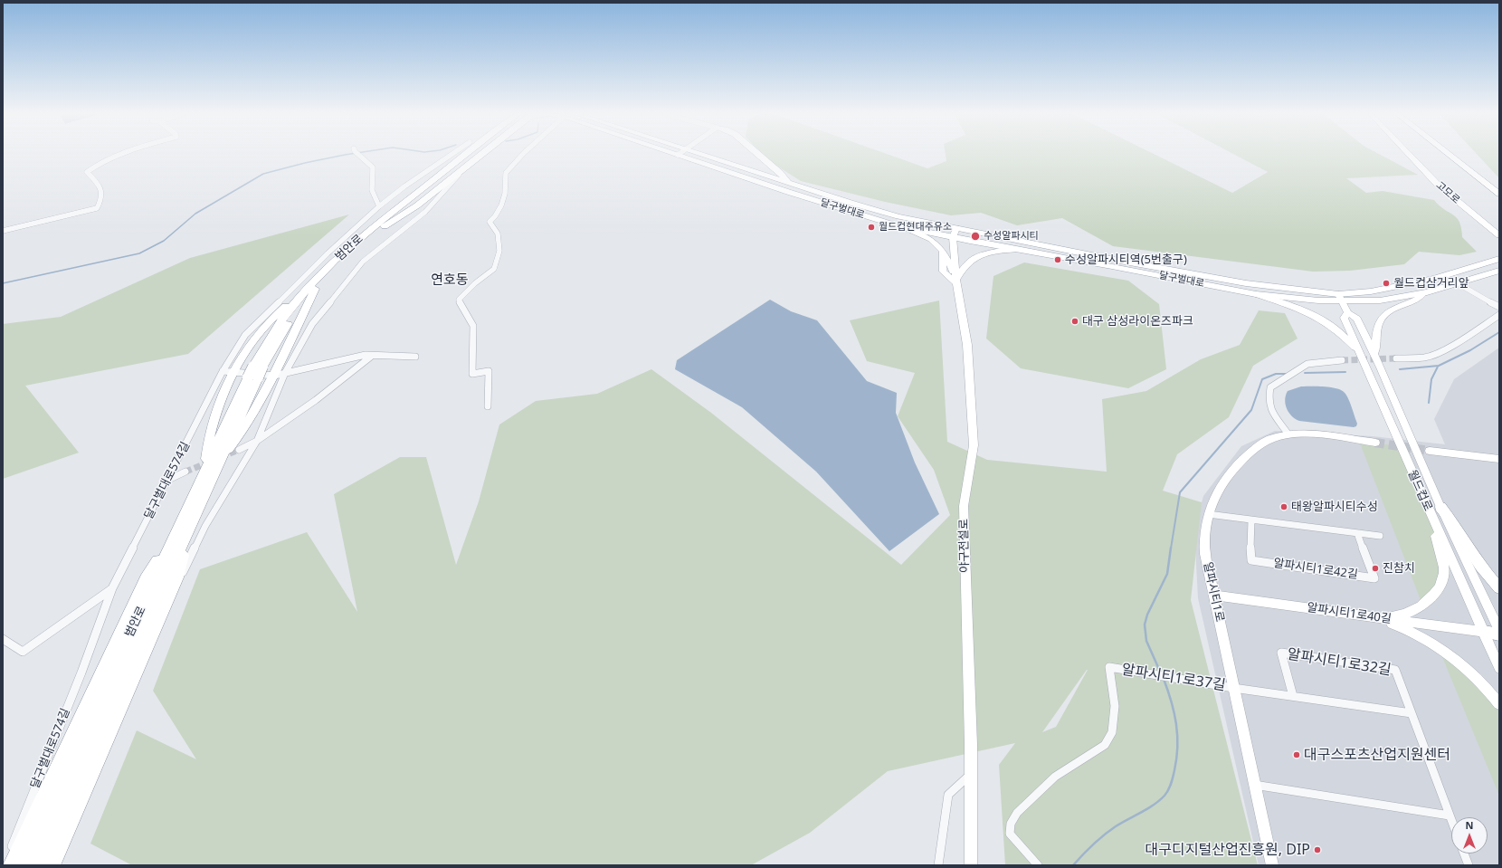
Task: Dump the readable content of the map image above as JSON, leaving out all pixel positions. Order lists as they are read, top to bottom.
{
  "streets": {
    "highway": ["범안로"],
    "main road": [
      "고모로",
      "달구벌대로",
      "월드컵로",
      "야구전설로",
      "알파시티1로",
      "알파시티1로40길"
    ],
    "street": [
      "달구벌대로574길",
      "알파시티1로42길",
      "알파시티1로32길",
      "알파시티1로37길"
    ]
  },
  "crossings": [
    ["달구벌대로", "월드컵로"],
    ["달구벌대로", "야구전설로"],
    ["월드컵로", "알파시티1로40길"],
    ["알파시티1로", "알파시티1로40길"],
    ["알파시티1로", "알파시티1로37길"]
  ],
  "districts": ["연호동"],
  "places": [
    "월드컵현대주유소",
    "수성알파시티",
    "수성알파시티역(5번출구)",
    "월드컵삼거리앞",
    "대구 삼성라이온즈파크",
    "태왕알파시티수성",
    "진참치",
    "대구스포츠산업지원센터",
    "대구디지털산업진흥원, DIP"
  ],
  "north": "top"
}
